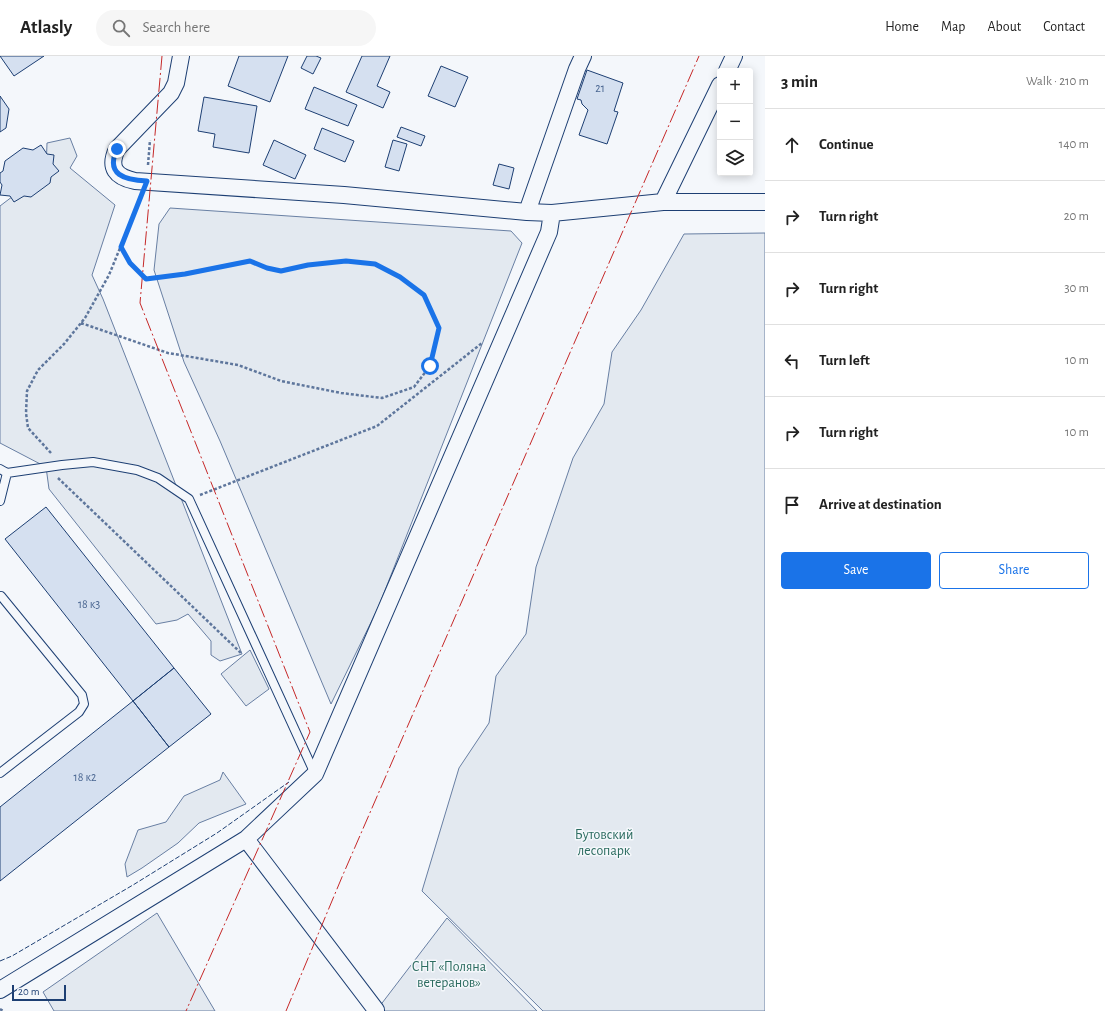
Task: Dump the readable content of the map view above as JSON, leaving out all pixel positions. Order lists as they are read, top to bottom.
{
  "parks": ["Бутовский лесопарк", "СНТ «Поляна ветеранов»"],
  "house_numbers": ["21", "18 к3", "18 к2"],
  "scale_bar": "20 m",
  "page": {
    "header": "Atlasly",
    "search": "Search here",
    "nav": [
      "Home",
      "Map",
      "About",
      "Contact"
    ],
    "heading": ["3 min", "Walk · 210 m"],
    "map_buttons": ["+", "−"],
    "list": [
      ["Continue", "140 m"],
      ["Turn right", "20 m"],
      ["Turn right", "30 m"],
      ["Turn left", "10 m"],
      ["Turn right", "10 m"],
      "Arrive at destination"
    ],
    "buttons": ["Save", "Share"],
    "scale": "20 m"
  }
}
